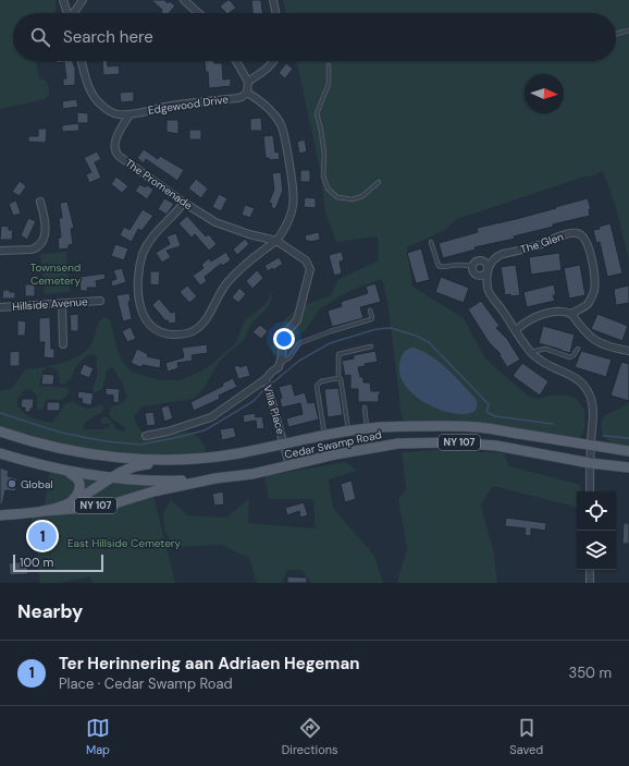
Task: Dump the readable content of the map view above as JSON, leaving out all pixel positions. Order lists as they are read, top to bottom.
{
  "streets": {
    "main road": ["NY 107", "Cedar Swamp Road"],
    "street": [
      "Edgewood Drive",
      "The Promenade",
      "The Glen",
      "Hillside Avenue",
      "Villa Place"
    ]
  },
  "crossings": [
    ["Edgewood Drive", "The Promenade"],
    ["Villa Place", "Cedar Swamp Road"],
    ["NY 107", "Cedar Swamp Road"]
  ],
  "parks": ["Townsend Cemetery", "East Hillside Cemetery"],
  "places": ["Global"],
  "scale_bar": "100 m",
  "north": "right",
  "page": {
    "search": "Search here",
    "pins": "1",
    "scale": "100 m",
    "heading": "Nearby",
    "list": [
      {
        "mark": "1",
        "name": "Ter Herinnering aan Adriaen Hegeman",
        "note": "Place · Cedar Swamp Road",
        "value": "350 m"
      }
    ],
    "nav": ["Map", "Directions", "Saved"]
  }
}
